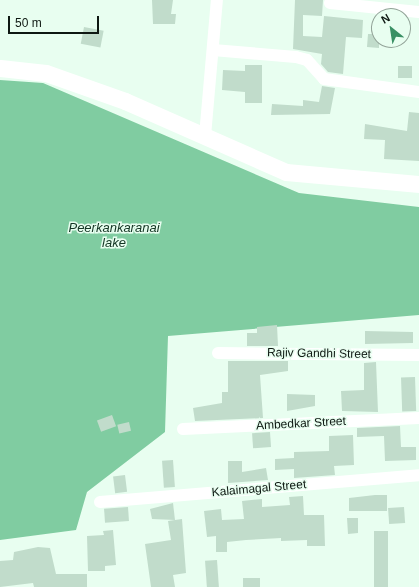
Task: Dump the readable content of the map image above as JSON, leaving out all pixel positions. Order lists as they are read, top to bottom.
{
  "streets": {
    "street": ["Rajiv Gandhi Street", "Ambedkar Street", "Kalaimagal Street"]
  },
  "water": ["Peerkankaranai lake"],
  "scale_bar": "50 m",
  "north": "top left"
}
